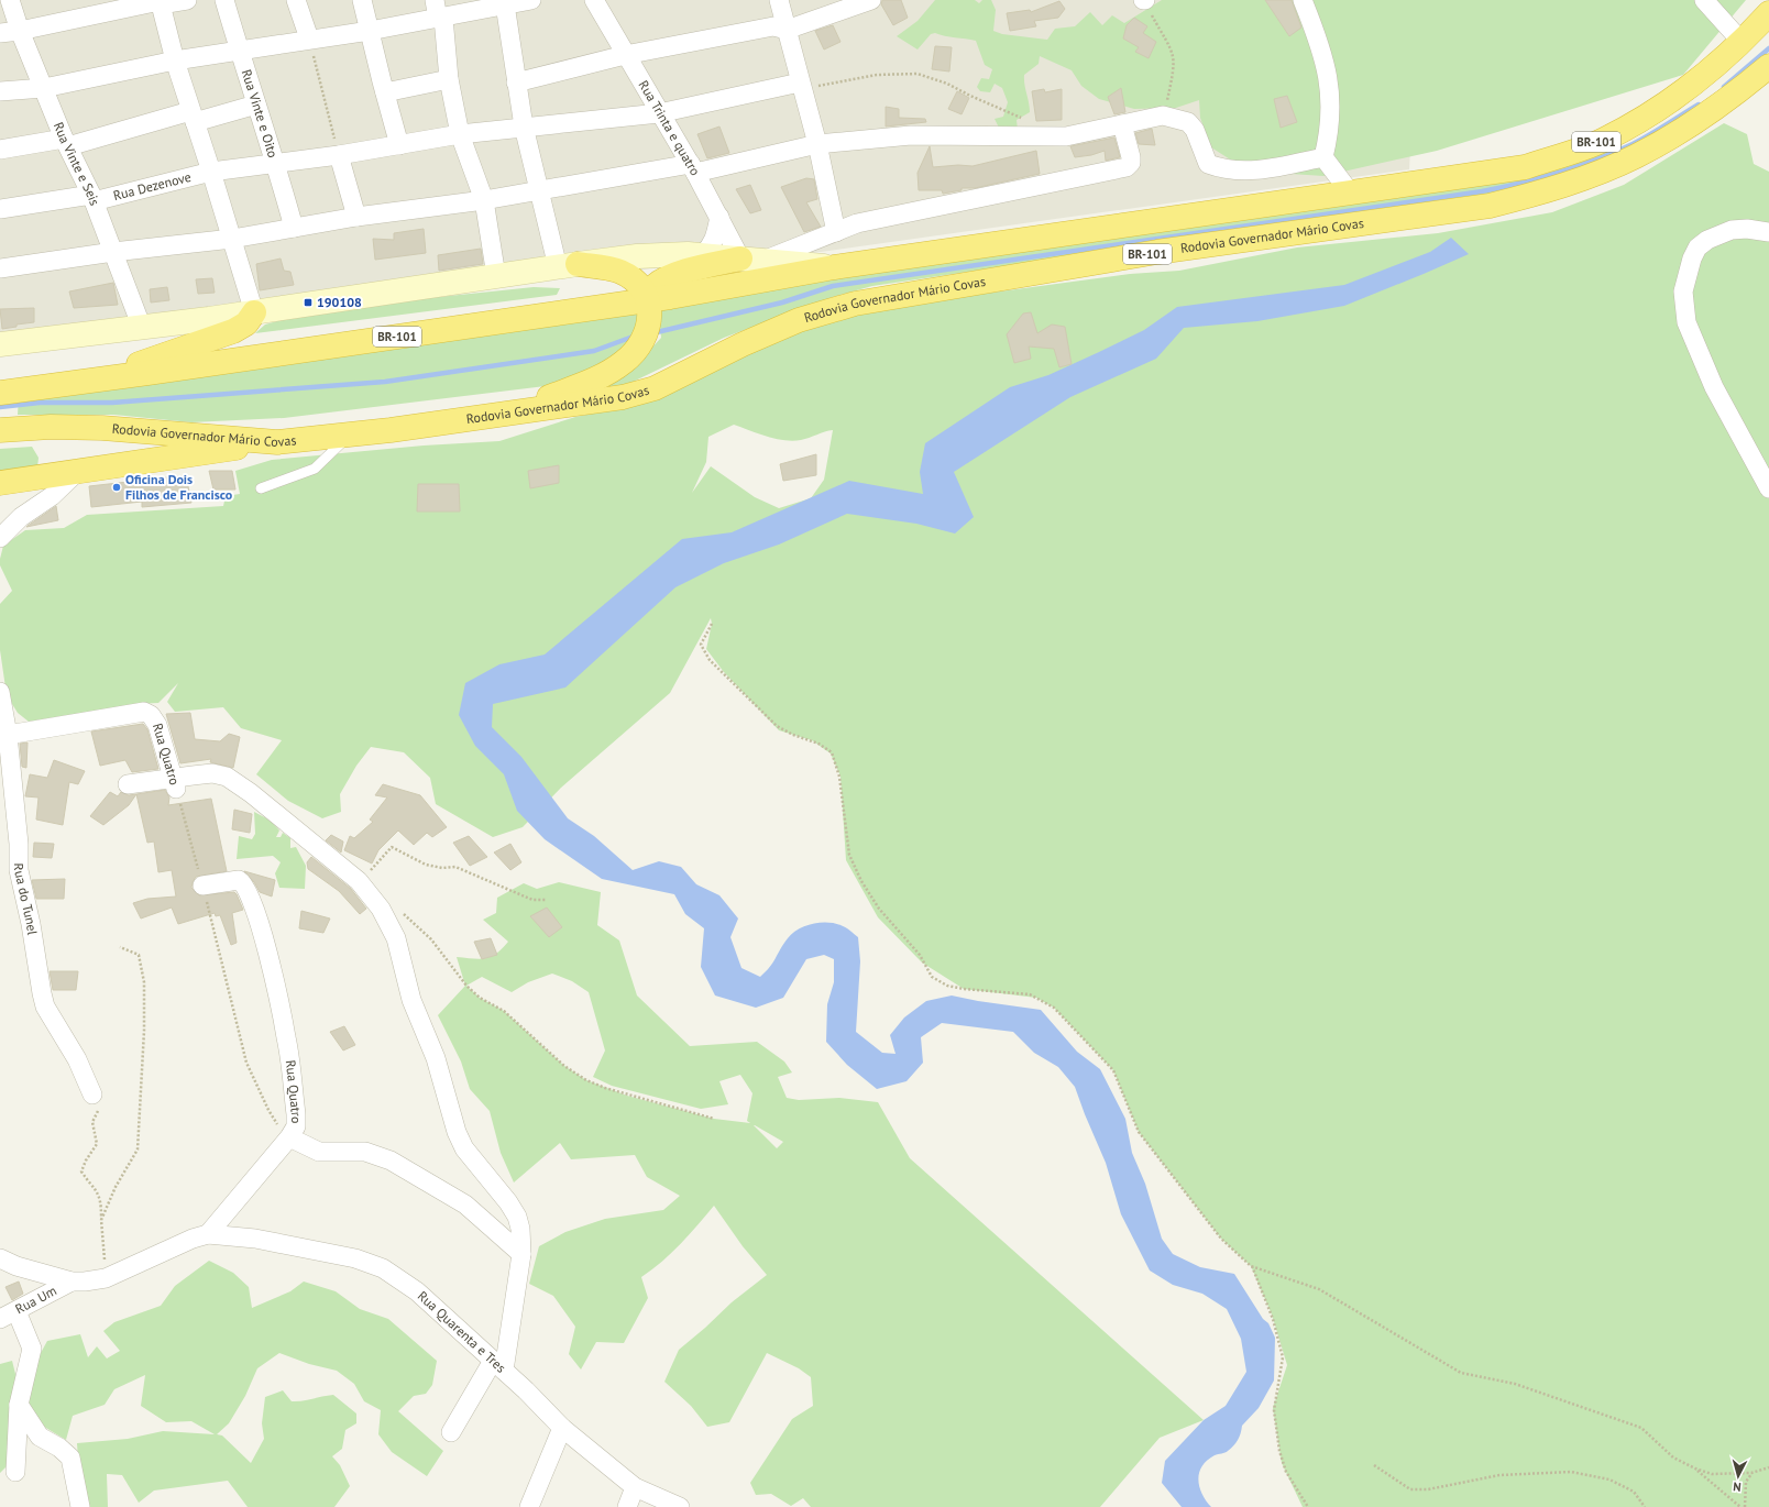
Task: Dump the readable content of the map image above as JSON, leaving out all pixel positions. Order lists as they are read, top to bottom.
{
  "streets": {
    "highway": ["BR-101", "Rodovia Governador Mário Covas"],
    "street": [
      "Rua Vinte e Oito",
      "Rua Trinta e quatro",
      "Rua Vinte e Seis",
      "Rua Dezenove",
      "Rua Quatro",
      "Rua do Tunel",
      "Rua Um",
      "Rua Quarenta e Tres"
    ]
  },
  "crossings": [
    ["Rua Vinte e Oito", "Rua Dezenove"],
    ["Rua Trinta e quatro", "Rua Dezenove"],
    ["Rua Vinte e Seis", "Rua Dezenove"],
    ["Rua Quatro", "Rua do Tunel"],
    ["Rua Quatro", "Rua Quarenta e Tres"]
  ],
  "places": {
    "transit": ["190108"],
    "other": ["Oficina Dois Filhos de Francisco"]
  },
  "north": "bottom"
}
